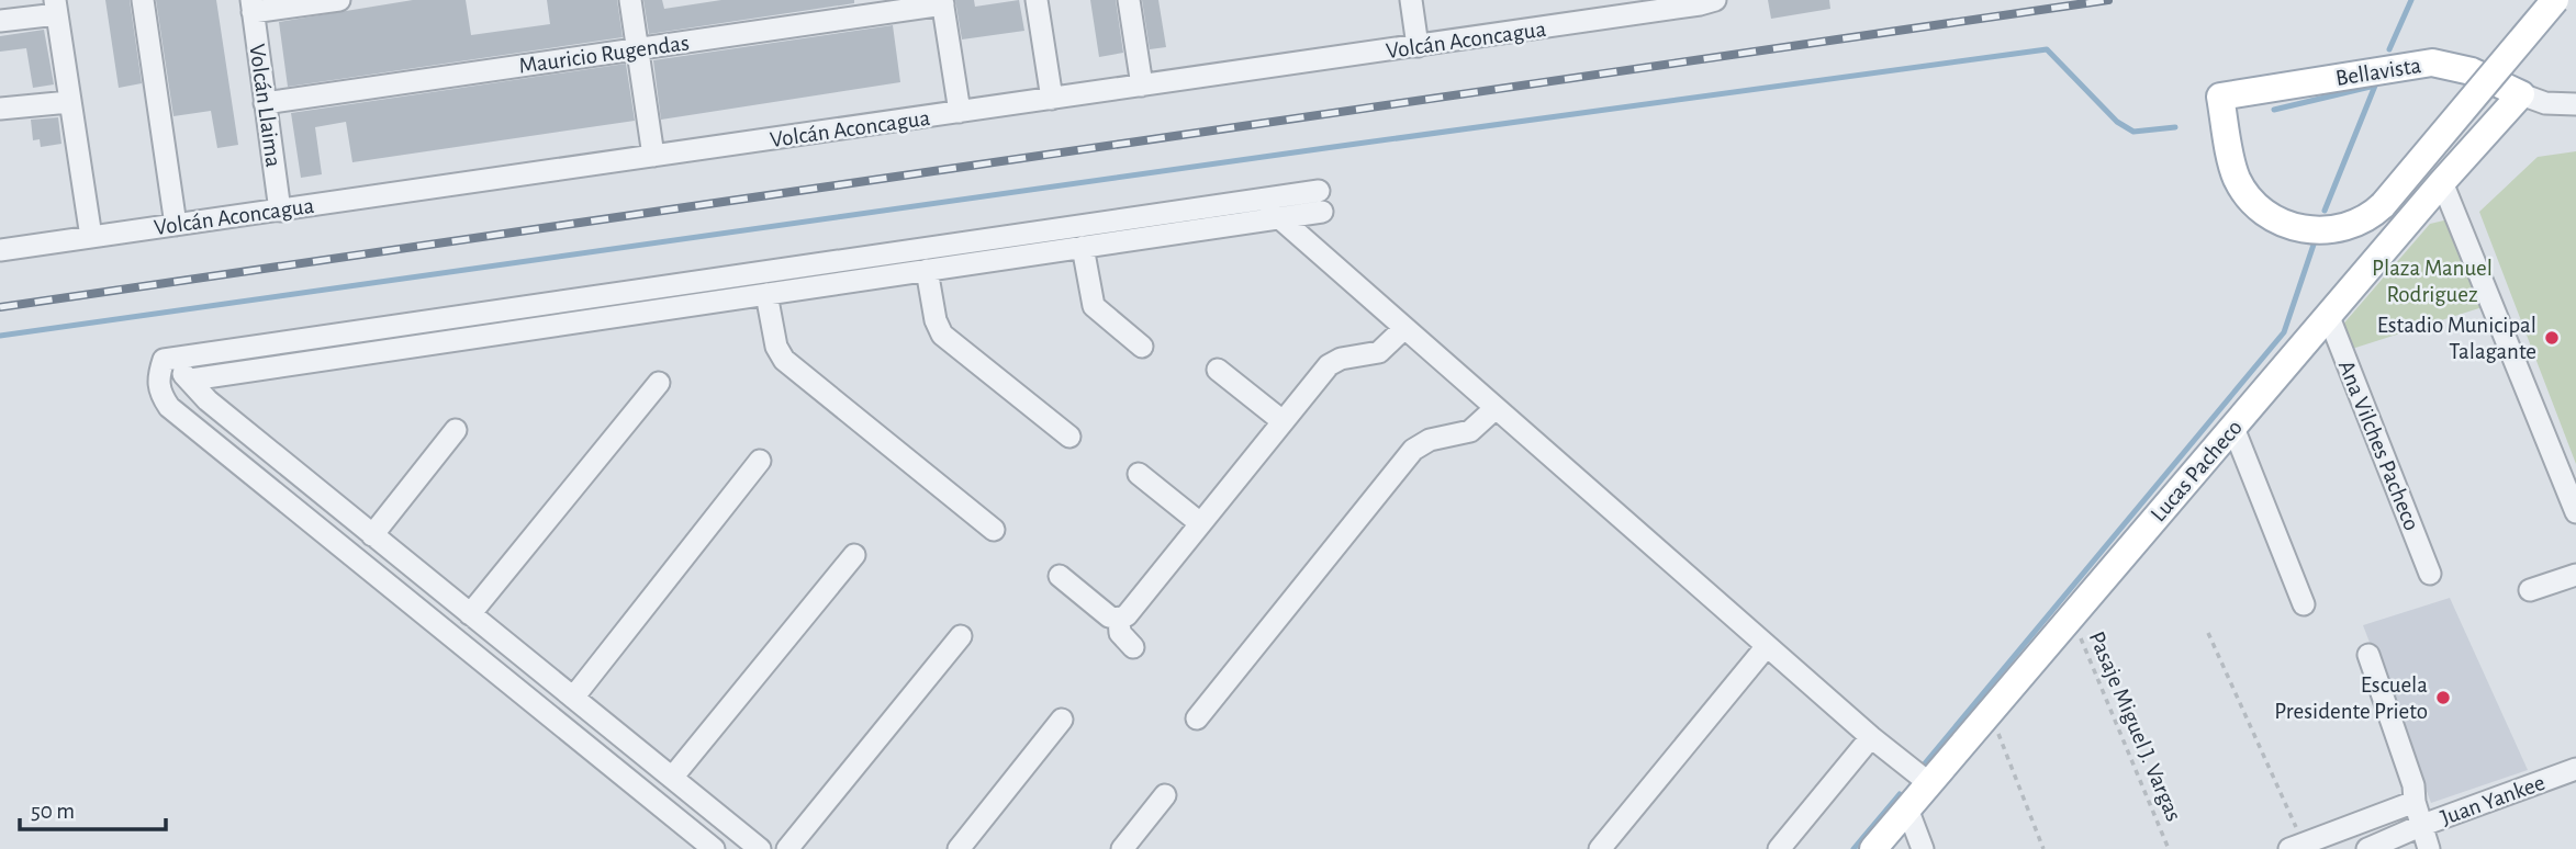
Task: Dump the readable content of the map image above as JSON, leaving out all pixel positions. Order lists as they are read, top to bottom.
{
  "streets": {
    "main road": ["Bellavista", "Lucas Pacheco"],
    "street": [
      "Volcán Aconcagua",
      "Mauricio Rugendas",
      "Volcán Llaima",
      "Ana Vilches Pacheco",
      "Juan Yankee"
    ],
    "path": ["Pasaje Miguel J. Vargas"]
  },
  "crossings": [
    ["Volcán Aconcagua", "Volcán Llaima"],
    ["Mauricio Rugendas", "Volcán Llaima"],
    ["Bellavista", "Lucas Pacheco"],
    ["Ana Vilches Pacheco", "Lucas Pacheco"],
    ["Lucas Pacheco", "Pasaje Miguel J. Vargas"]
  ],
  "parks": ["Plaza Manuel Rodriguez"],
  "places": ["Estadio Municipal Talagante", "Escuela Presidente Prieto"],
  "scale_bar": "50 m"
}
